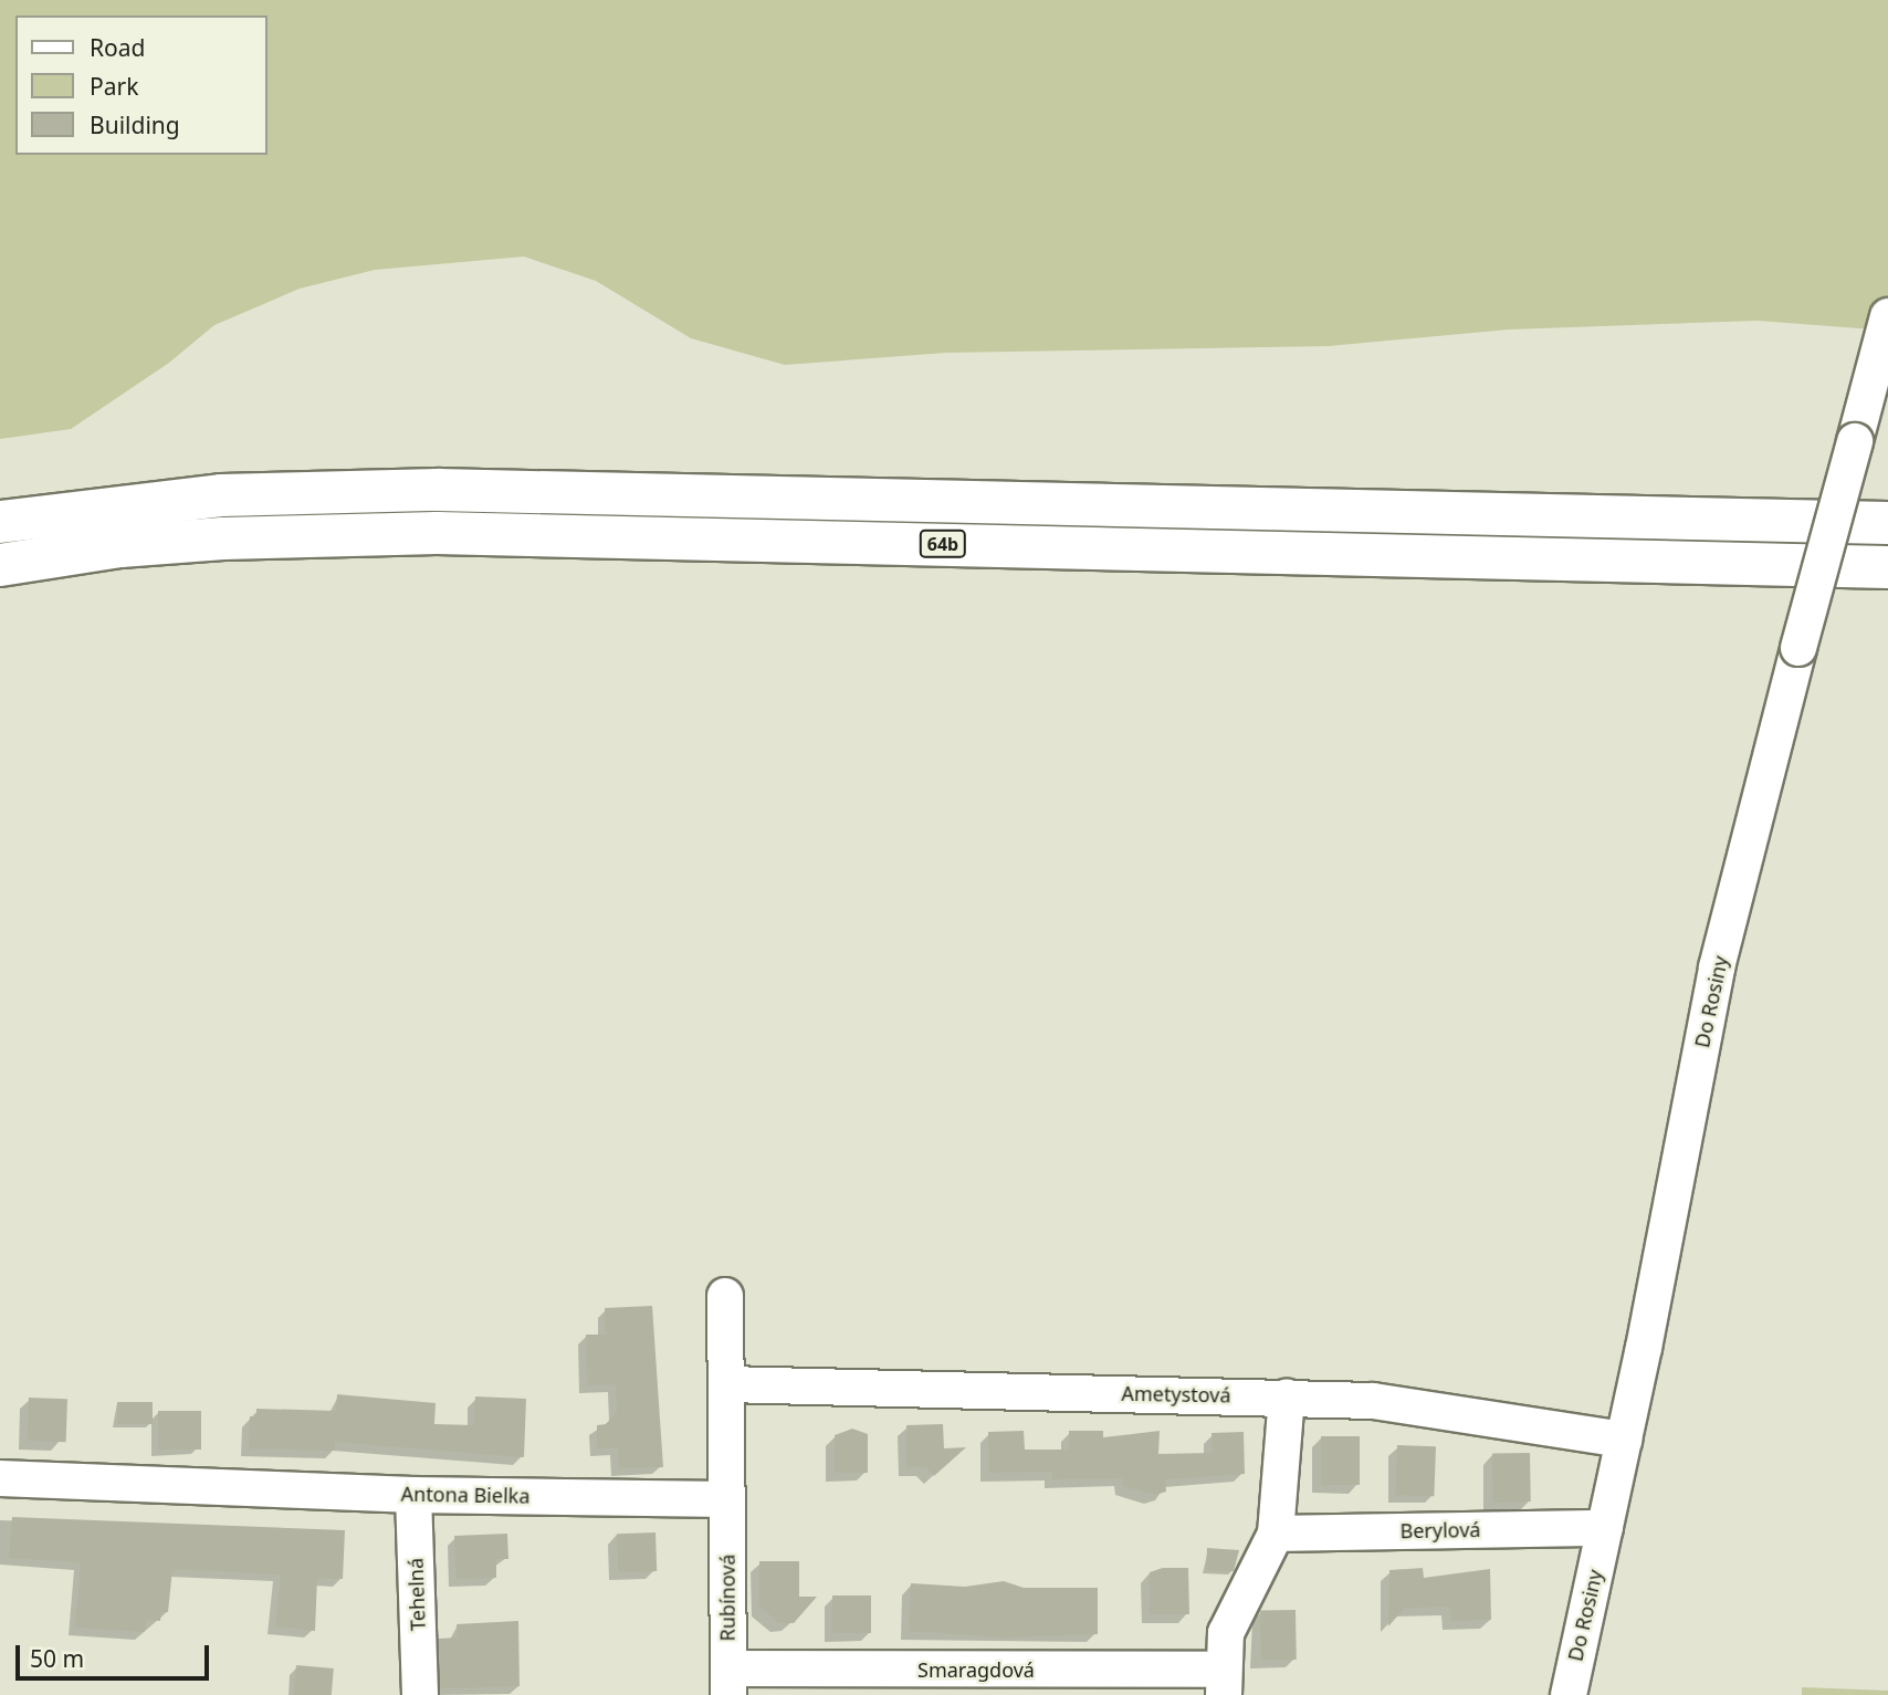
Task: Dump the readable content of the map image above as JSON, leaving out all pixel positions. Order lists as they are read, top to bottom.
{
  "streets": {
    "highway": ["64b"],
    "street": [
      "Do Rosiny",
      "Ametystová",
      "Antona Bielka",
      "Berylová",
      "Tehelná",
      "Rubínová",
      "Smaragdová"
    ]
  },
  "crossings": [
    ["Do Rosiny", "Ametystová"],
    ["Do Rosiny", "Berylová"],
    ["Antona Bielka", "Tehelná"],
    ["Antona Bielka", "Rubínová"],
    ["Rubínová", "Smaragdová"]
  ],
  "legend": ["Road", "Park", "Building"],
  "scale_bar": "50 m"
}
